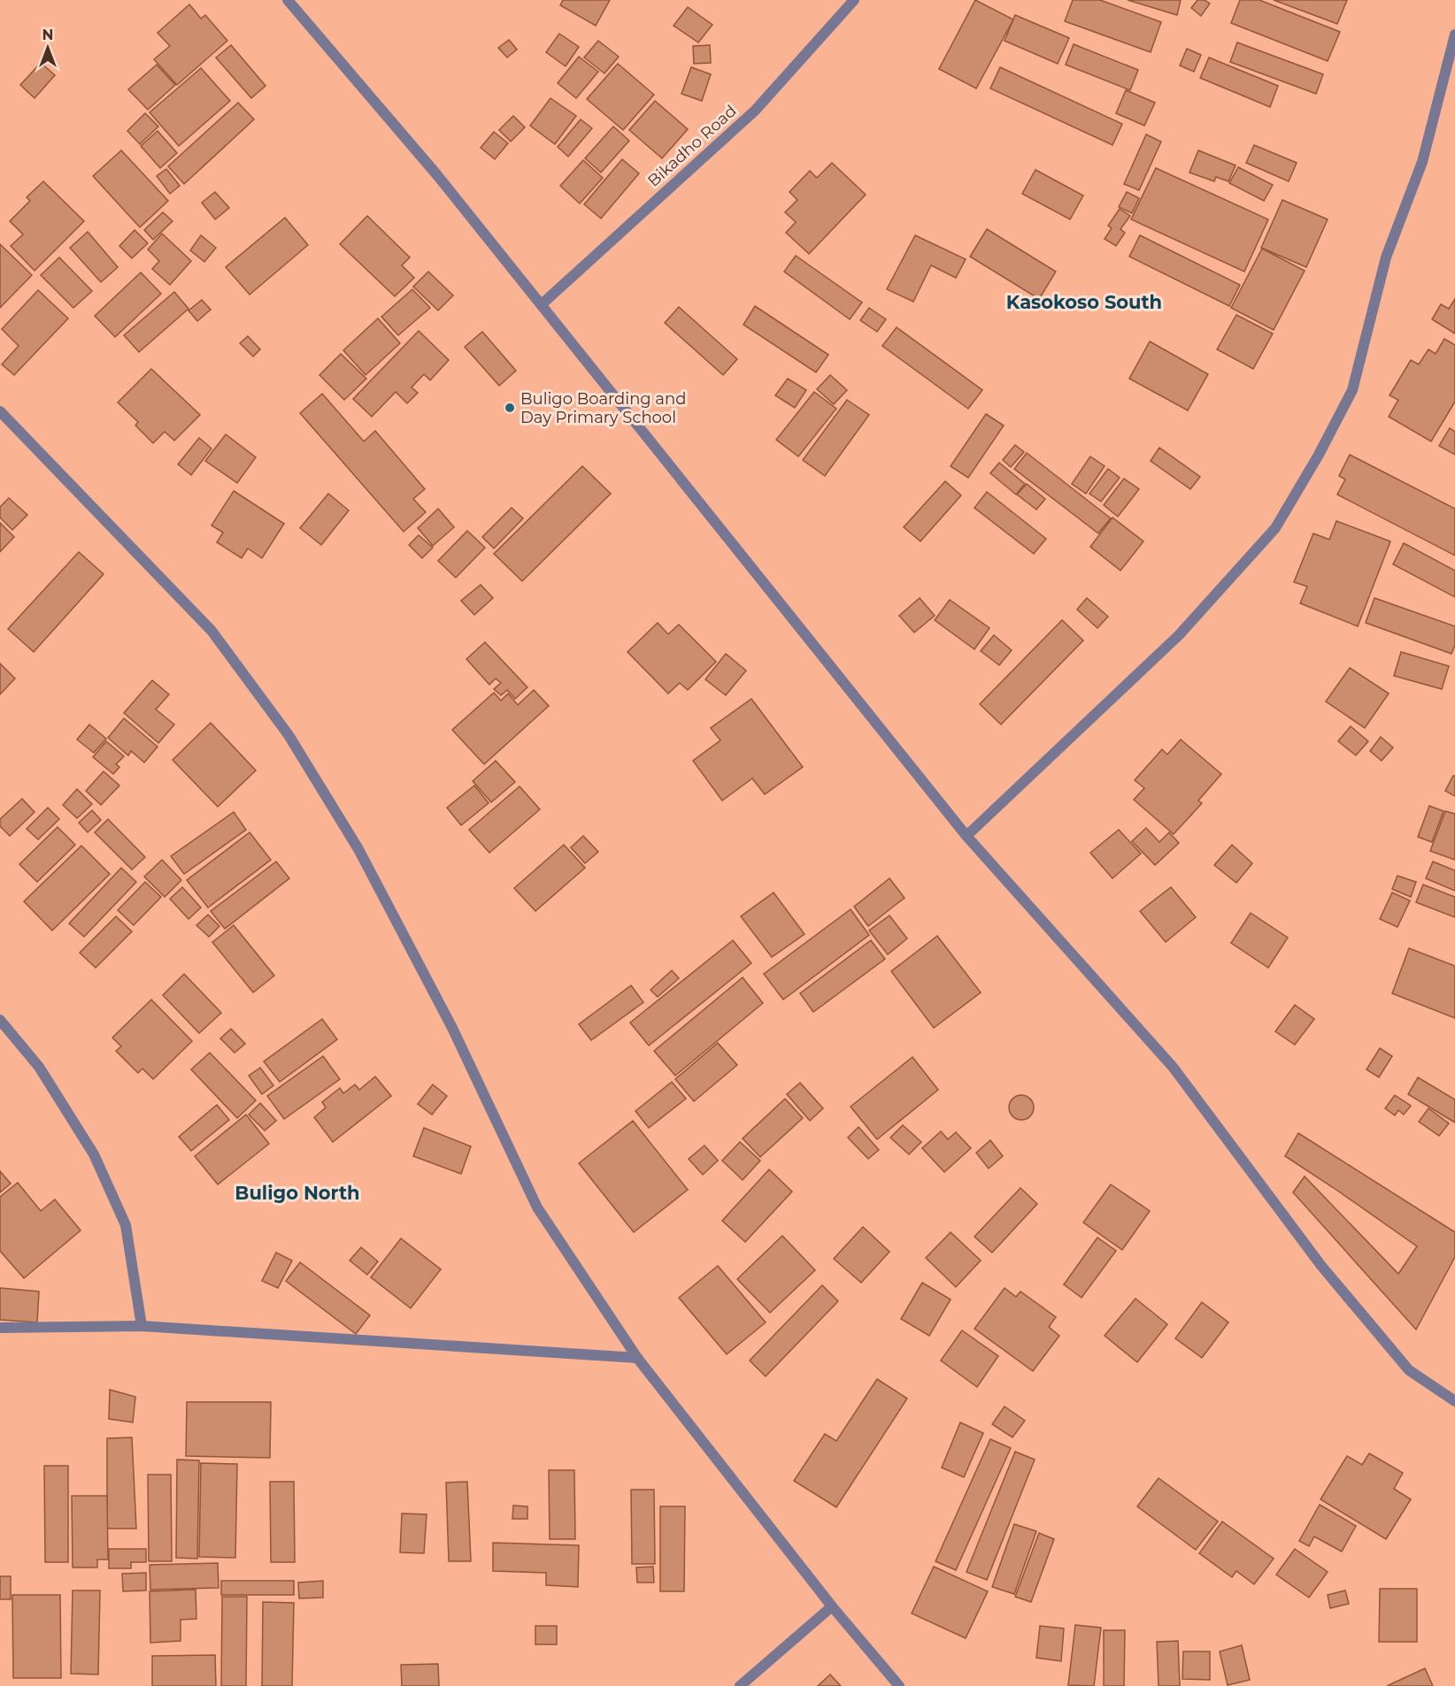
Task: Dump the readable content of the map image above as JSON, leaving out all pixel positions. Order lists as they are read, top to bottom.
{
  "streets": {
    "street": ["Bikadho Road"]
  },
  "districts": ["Kasokoso South", "Buligo North"],
  "places": ["Buligo Boarding and Day Primary School"],
  "north": "top"
}
